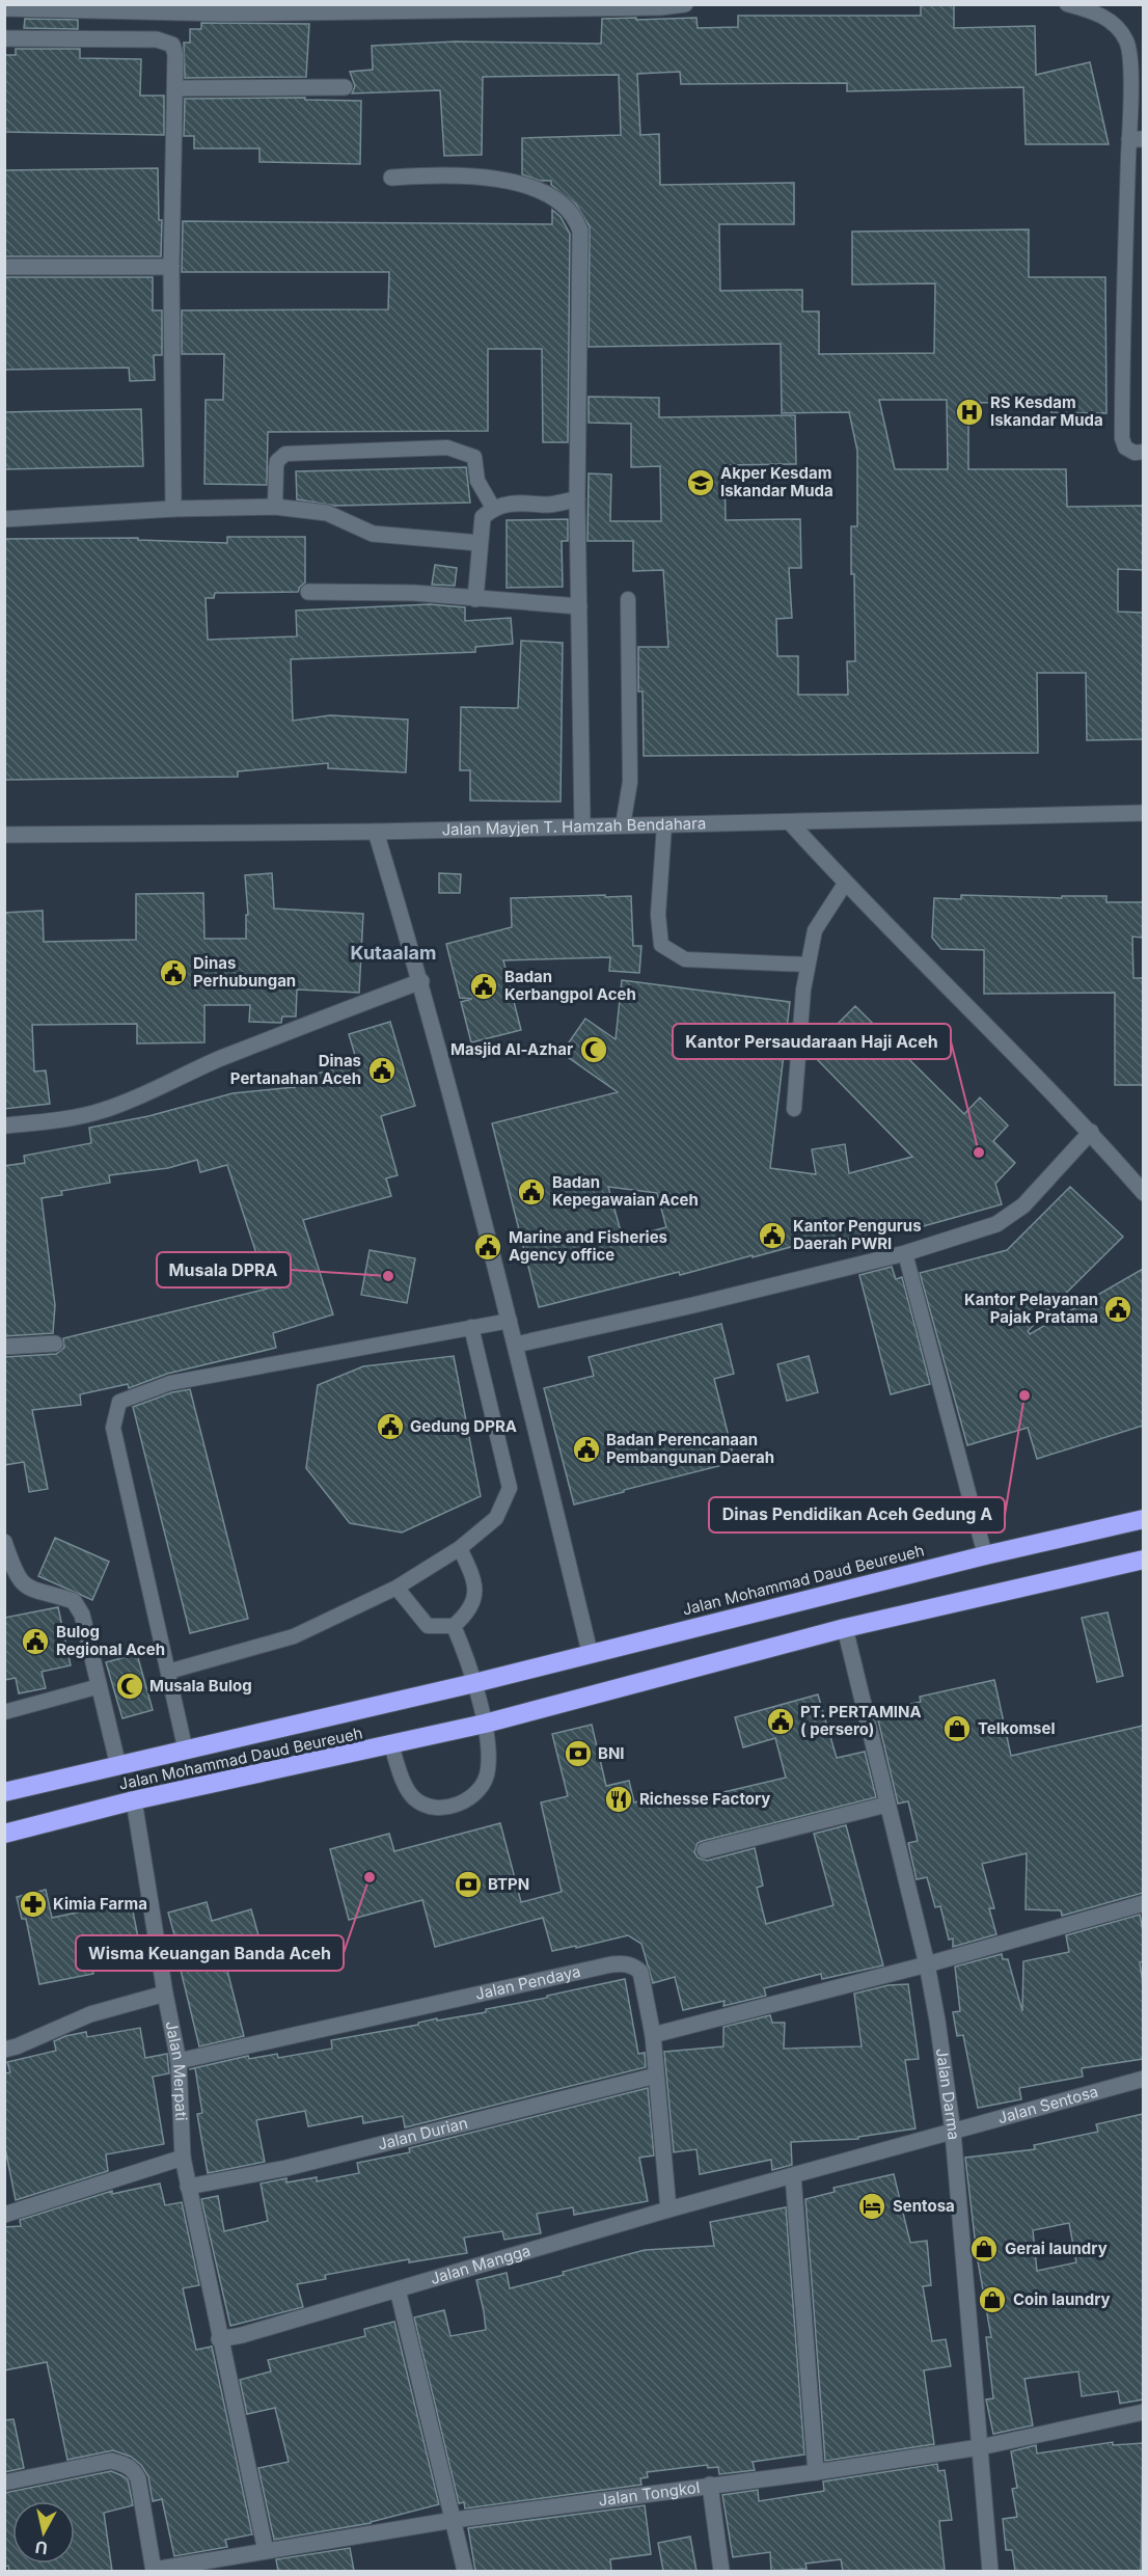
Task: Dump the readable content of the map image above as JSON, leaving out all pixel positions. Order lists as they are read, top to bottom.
{
  "streets": {
    "highway": ["Jalan Mohammad Daud Beureueh"],
    "street": [
      "Jalan Mayjen T. Hamzah Bendahara",
      "Jalan Pendaya",
      "Jalan Merpati",
      "Jalan Darma",
      "Jalan Sentosa",
      "Jalan Durian",
      "Jalan Mangga",
      "Jalan Tongkol"
    ]
  },
  "crossings": [
    ["Jalan Mohammad Daud Beureueh", "Jalan Merpati"],
    ["Jalan Mohammad Daud Beureueh", "Jalan Darma"],
    ["Jalan Pendaya", "Jalan Merpati"],
    ["Jalan Pendaya", "Jalan Durian"],
    ["Jalan Pendaya", "Jalan Mangga"],
    ["Jalan Merpati", "Jalan Durian"],
    ["Jalan Merpati", "Jalan Mangga"],
    ["Jalan Darma", "Jalan Sentosa"],
    ["Jalan Darma", "Jalan Mangga"],
    ["Jalan Darma", "Jalan Tongkol"],
    ["Jalan Sentosa", "Jalan Mangga"]
  ],
  "districts": ["Kutaalam"],
  "places": {
    "hospital": ["RS Kesdam Iskandar Muda"],
    "school or university": ["Akper Kesdam Iskandar Muda"],
    "public building": [
      "Dinas Perhubungan",
      "Badan Kerbangpol Aceh",
      "Dinas Pertanahan Aceh",
      "Badan Kepegawaian Aceh",
      "Kantor Pengurus Daerah PWRI",
      "Marine and Fisheries Agency office",
      "Kantor Pelayanan Pajak Pratama",
      "Gedung DPRA",
      "Badan Perencanaan Pembangunan Daerah",
      "Bulog Regional Aceh",
      "PT. PERTAMINA ( persero)"
    ],
    "mosque": ["Masjid Al-Azhar", "Musala Bulog"],
    "other": [
      "Kantor Persaudaraan Haji Aceh",
      "Musala DPRA",
      "Dinas Pendidikan Aceh Gedung A",
      "Wisma Keuangan Banda Aceh"
    ],
    "shop": ["Telkomsel", "Gerai laundry", "Coin laundry"],
    "bank": ["BNI", "BTPN"],
    "restaurant": ["Richesse Factory"],
    "pharmacy": ["Kimia Farma"],
    "hotel": ["Sentosa"]
  },
  "north": "bottom"
}
